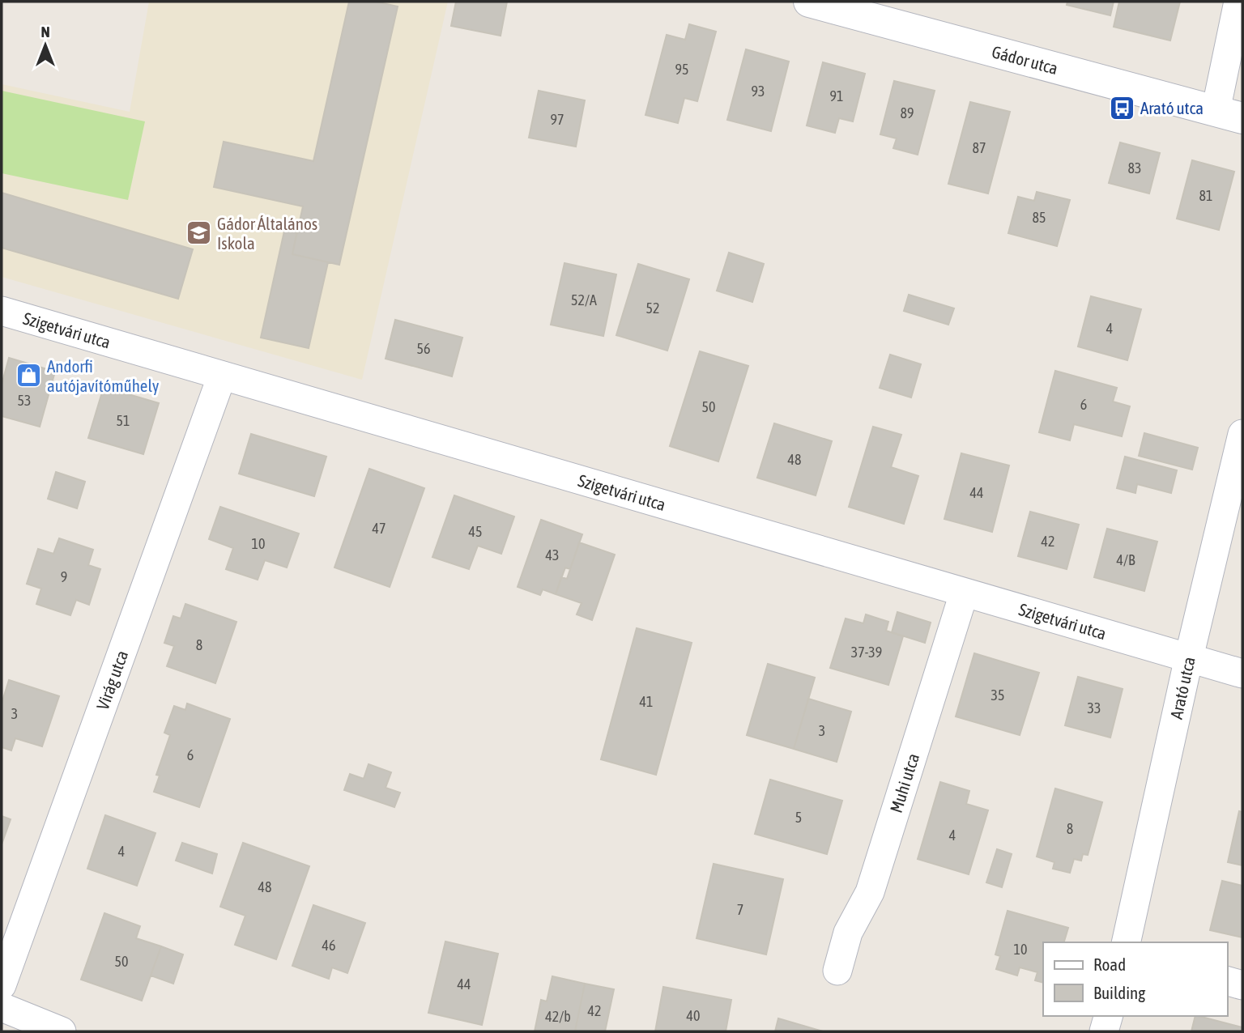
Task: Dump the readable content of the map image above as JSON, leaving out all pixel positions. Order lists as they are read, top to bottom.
{
  "streets": {
    "street": [
      "Gádor utca",
      "Szigetvári utca",
      "Virág utca",
      "Arató utca",
      "Muhi utca"
    ]
  },
  "crossings": [
    ["Szigetvári utca", "Virág utca"],
    ["Szigetvári utca", "Arató utca"],
    ["Szigetvári utca", "Muhi utca"]
  ],
  "places": {
    "bus stop": ["Arató utca"],
    "school or university": ["Gádor Általános Iskola"],
    "shop": ["Andorfi autójavítóműhely"]
  },
  "house_numbers": [
    "95",
    "93",
    "91",
    "89",
    "97",
    "87",
    "83",
    "81",
    "85",
    "52/A",
    "52",
    "4",
    "56",
    "53",
    "6",
    "50",
    "51",
    "48",
    "44",
    "47",
    "45",
    "42",
    "10",
    "43",
    "4/B",
    "9",
    "8",
    "37-39",
    "35",
    "41",
    "33",
    "3",
    "3",
    "6",
    "5",
    "8",
    "4",
    "4",
    "48",
    "7",
    "46",
    "10",
    "50",
    "44",
    "42",
    "40",
    "42/b"
  ],
  "legend": ["Road", "Building"],
  "north": "top"
}
